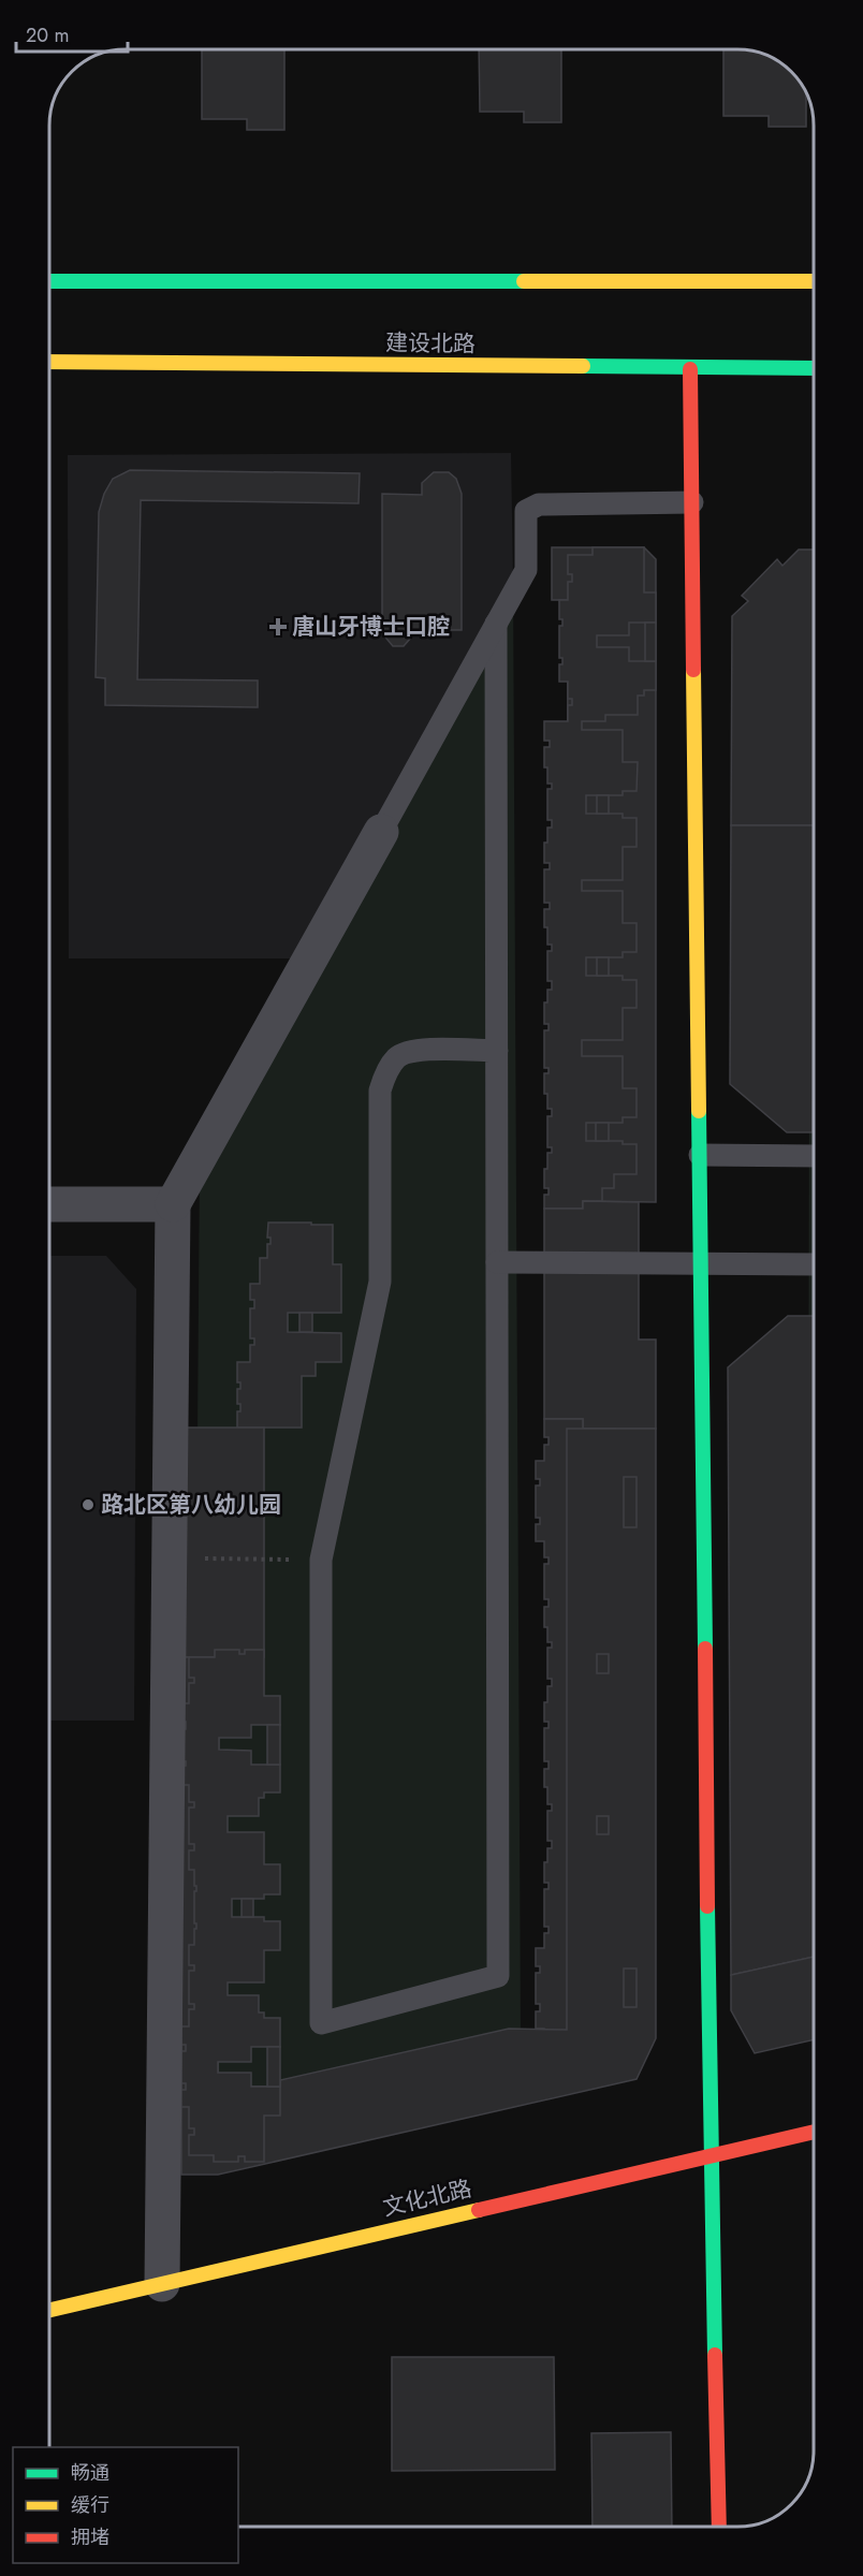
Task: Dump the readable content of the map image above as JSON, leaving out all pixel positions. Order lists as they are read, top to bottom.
{
  "streets": {
    "street": ["建设北路", "文化北路"]
  },
  "places": {
    "health": ["唐山牙博士口腔"],
    "other": ["路北区第八幼儿园"]
  },
  "legend": ["畅通", "缓行", "拥堵"],
  "scale_bar": "20 m"
}
